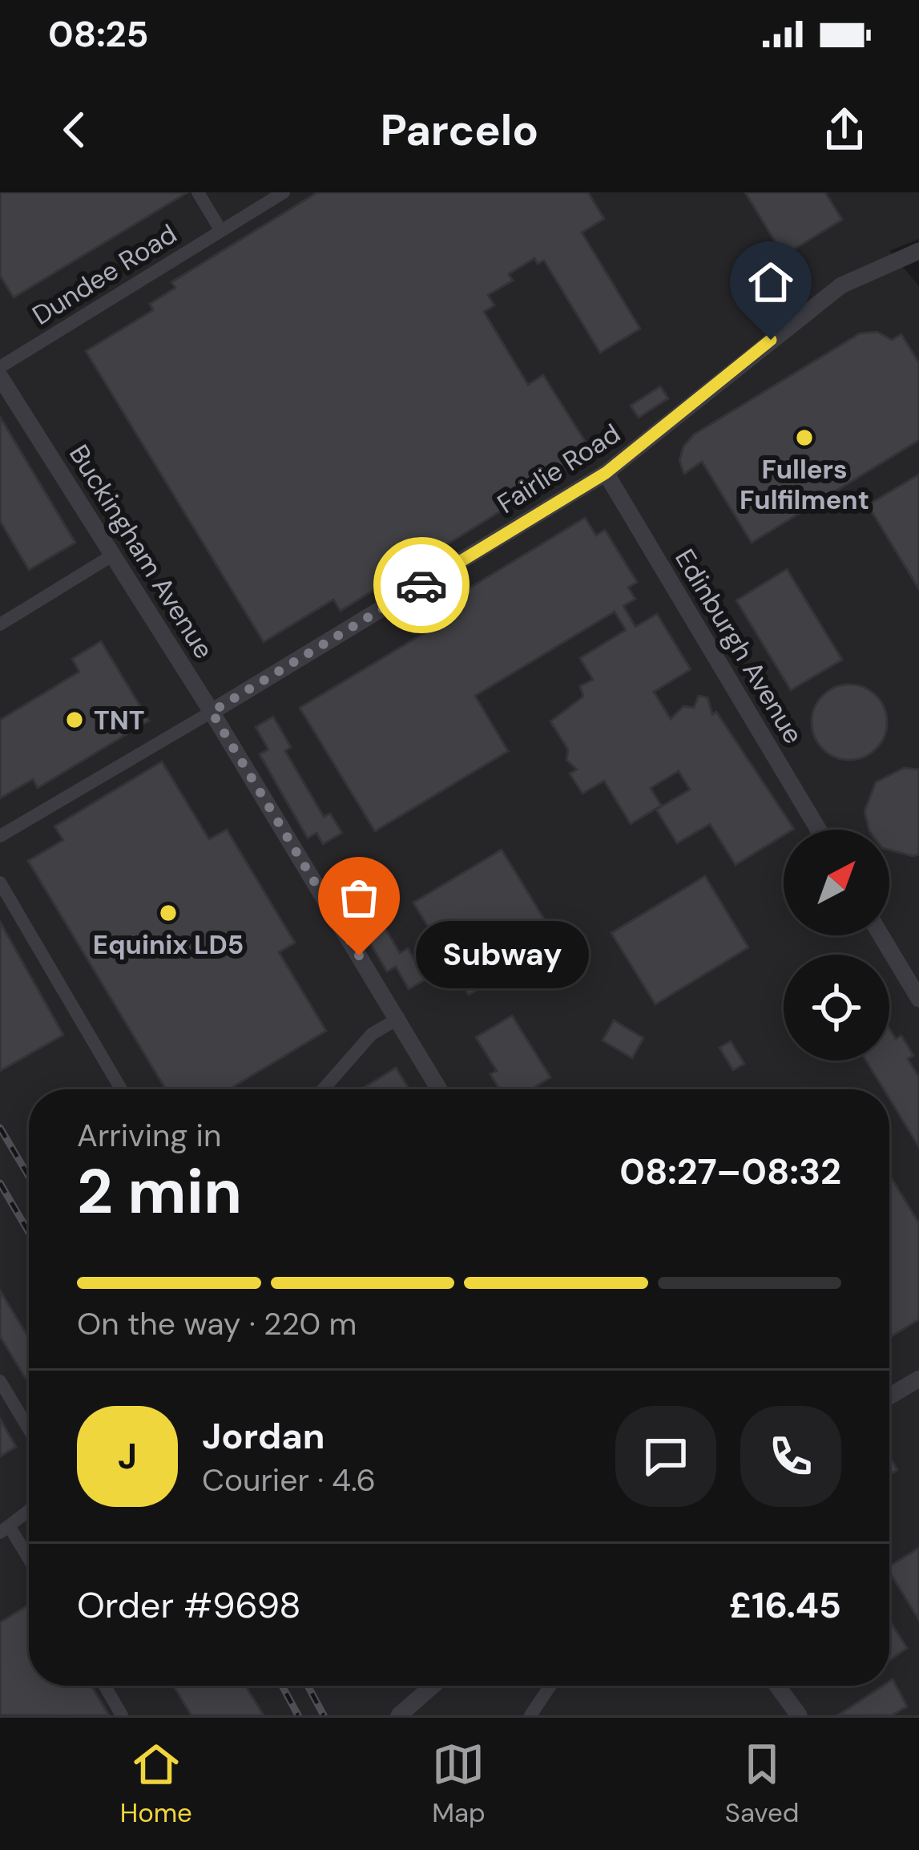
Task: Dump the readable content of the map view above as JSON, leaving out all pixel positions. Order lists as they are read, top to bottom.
{
  "streets": {
    "street": [
      "Dundee Road",
      "Fairlie Road",
      "Buckingham Avenue",
      "Edinburgh Avenue"
    ]
  },
  "crossings": [
    ["Fairlie Road", "Buckingham Avenue"],
    ["Fairlie Road", "Edinburgh Avenue"]
  ],
  "places": [
    "Fullers Fulfilment",
    "TNT",
    "Equinix LD5",
    "Subway"
  ],
  "north": "top right",
  "page": {
    "status": "08:25",
    "header": "Parcelo",
    "bubble": "Subway",
    "heading": ["2 min", "Arriving in", "08:27–08:32"],
    "panel": [
      "Jordan",
      "Courier · 4.6",
      "Order #9698",
      "£16.45"
    ],
    "bar": "On the way · 220 m",
    "round": "J",
    "tabs": ["Home", "Map", "Saved"]
  }
}
